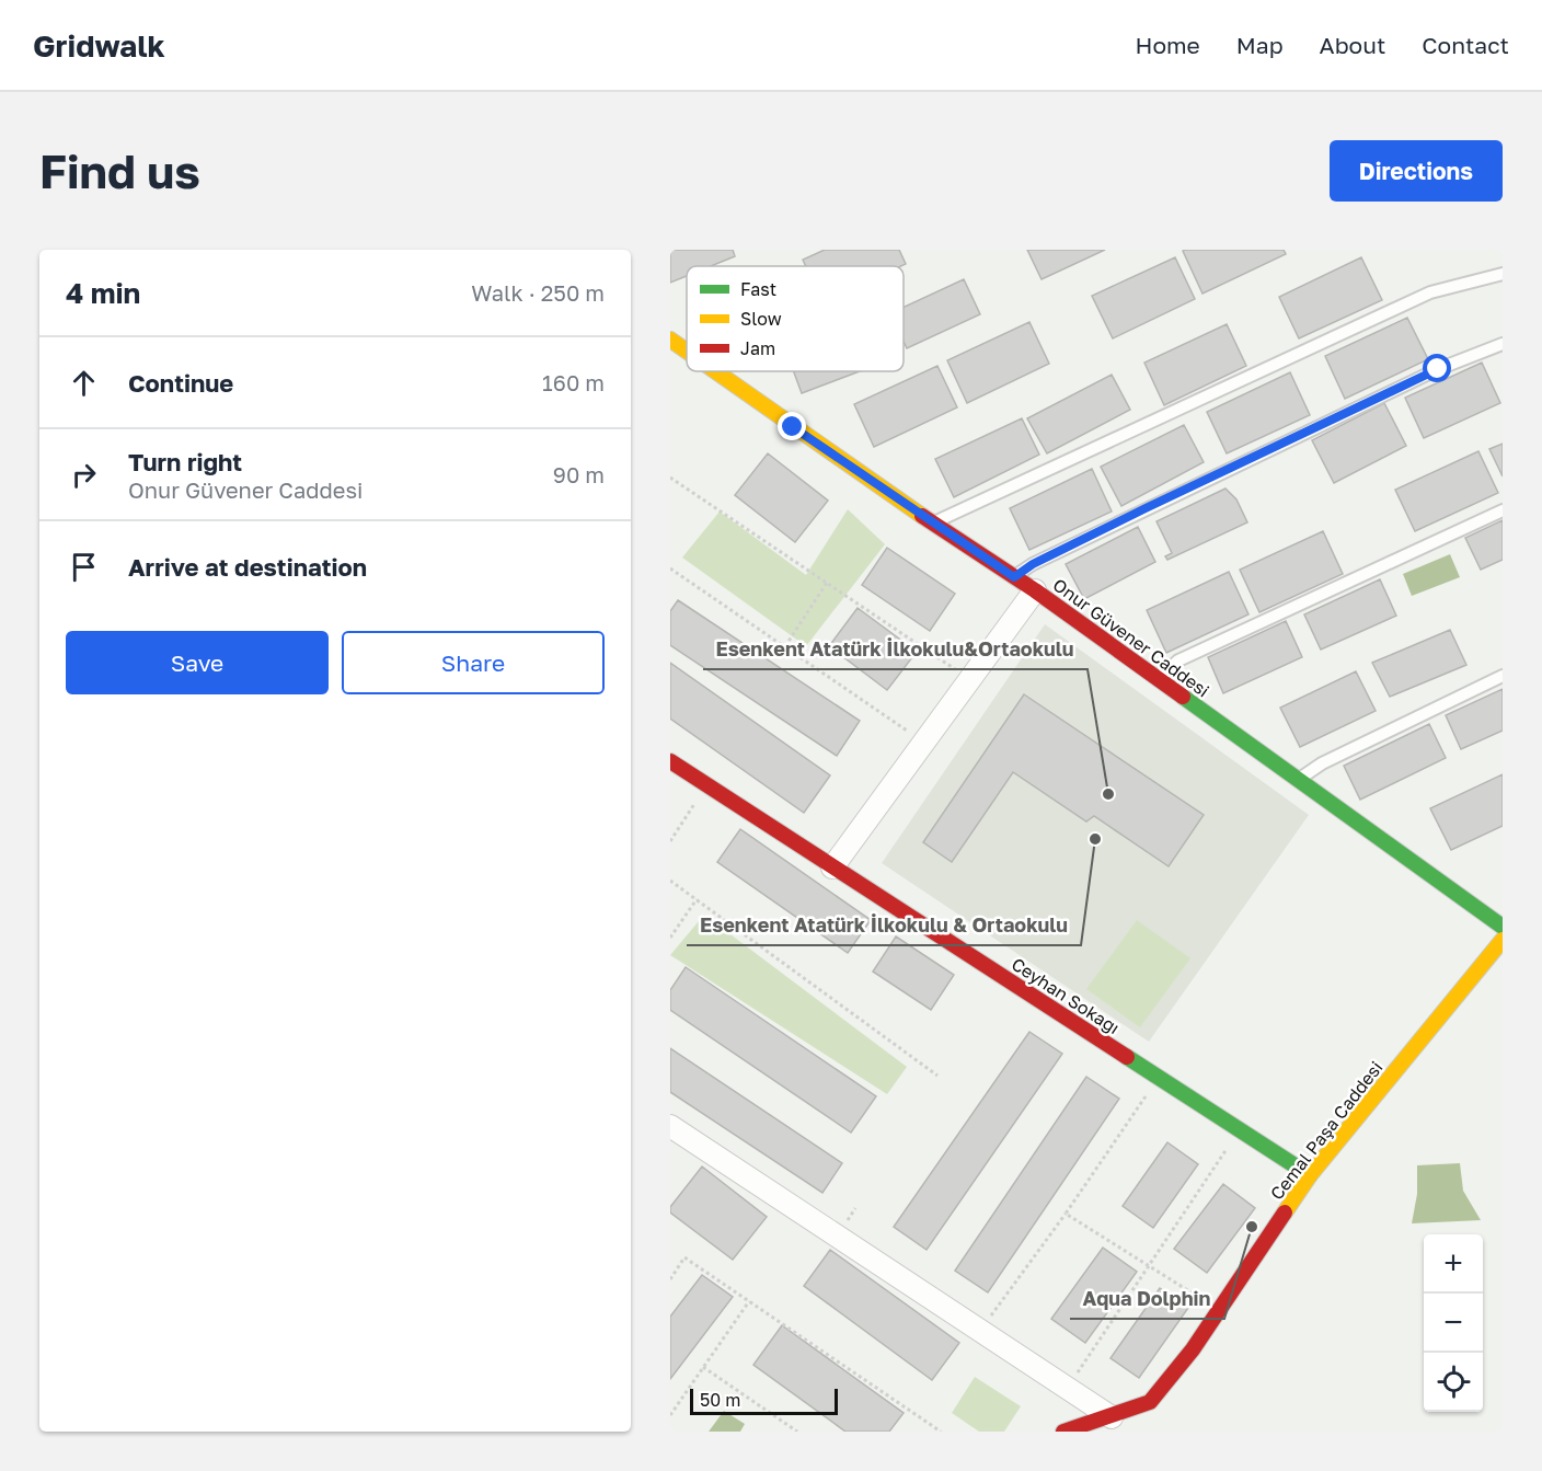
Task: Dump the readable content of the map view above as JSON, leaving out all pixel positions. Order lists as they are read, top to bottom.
{
  "streets": {
    "street": ["Onur Güvener Caddesi", "Ceyhan Sokağı", "Cemal Paşa Caddesi"]
  },
  "crossings": [
    ["Ceyhan Sokağı", "Cemal Paşa Caddesi"]
  ],
  "places": ["Esenkent Atatürk İlkokulu&Ortaokulu", "Esenkent Atatürk İlkokulu & Ortaokulu", "Aqua Dolphin"],
  "legend": ["Fast", "Slow", "Jam"],
  "scale_bar": "50 m",
  "page": {
    "header": "Gridwalk",
    "nav": [
      "Home",
      "Map",
      "About",
      "Contact"
    ],
    "buttons": [
      "Directions",
      ["Save", "Share"]
    ],
    "title": "Find us",
    "heading": ["4 min", "Walk · 250 m"],
    "list": [
      ["Continue", "160 m"],
      ["Turn right", "Onur Güvener Caddesi", "90 m"],
      "Arrive at destination"
    ],
    "map_buttons": ["+", "−"],
    "scale": "50 m"
  }
}
